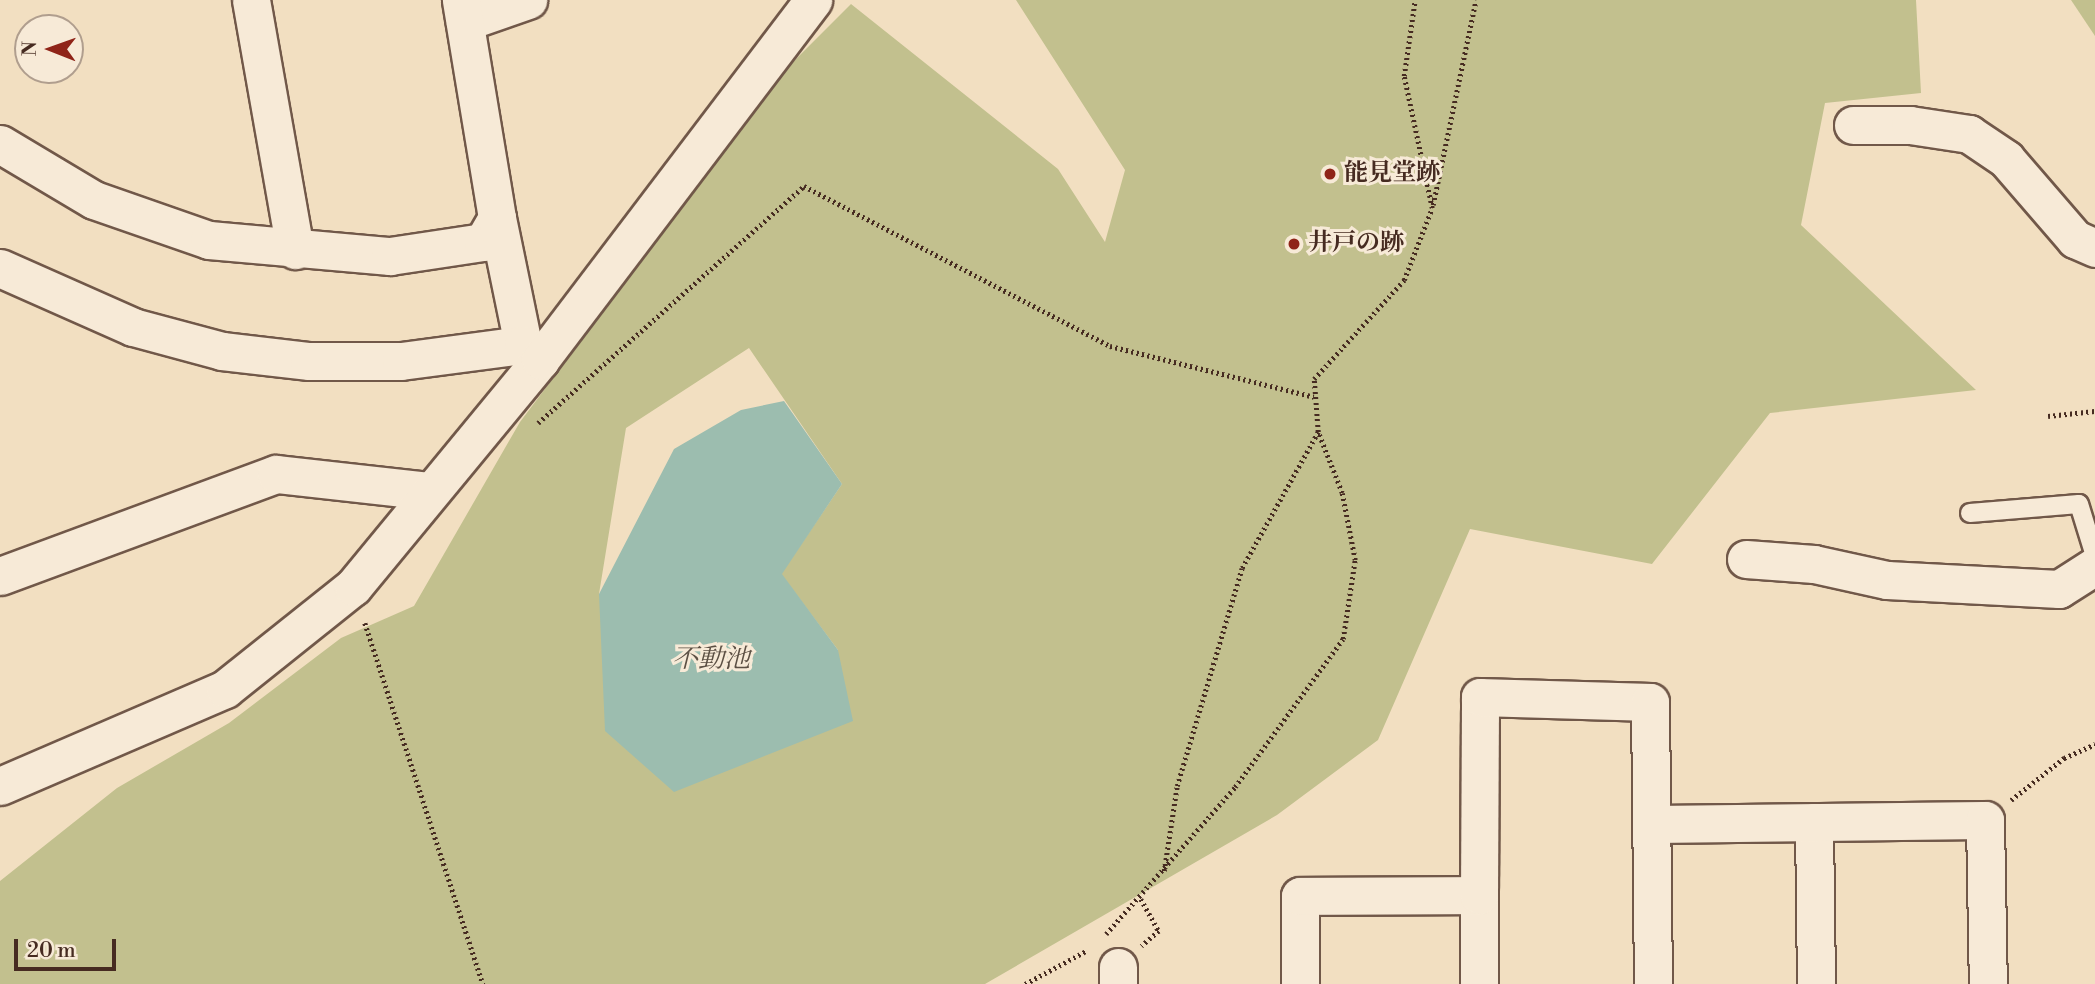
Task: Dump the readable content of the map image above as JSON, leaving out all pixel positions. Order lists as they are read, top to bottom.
{
  "water": ["不動池"],
  "places": ["能見堂跡", "井戸の跡"],
  "scale_bar": "20 m",
  "north": "left"
}
